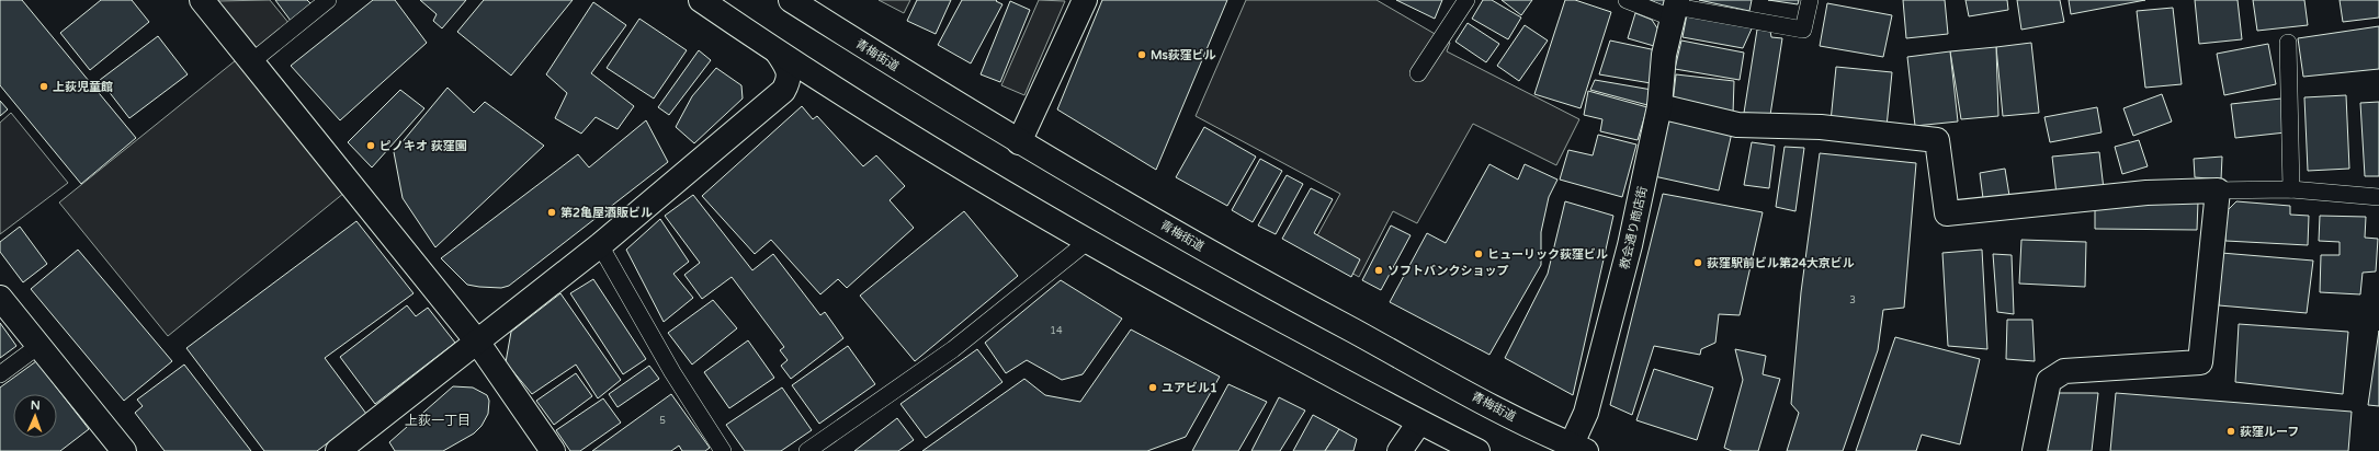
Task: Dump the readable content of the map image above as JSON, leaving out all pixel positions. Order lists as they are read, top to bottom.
{
  "streets": {
    "street": ["青梅街道", "教会通り商店街"]
  },
  "crossings": [
    ["青梅街道", "教会通り商店街"]
  ],
  "districts": ["上荻一丁目"],
  "places": [
    "Ms荻窪ビル",
    "上荻児童館",
    "ピノキオ 荻窪園",
    "第2亀屋酒販ビル",
    "ヒューリック荻窪ビル",
    "荻窪駅前ビル第24大京ビル",
    "ソフトバンクショップ",
    "ユアビル1",
    "荻窪ルーフ"
  ],
  "house_numbers": ["3", "14", "5"],
  "north": "top"
}
